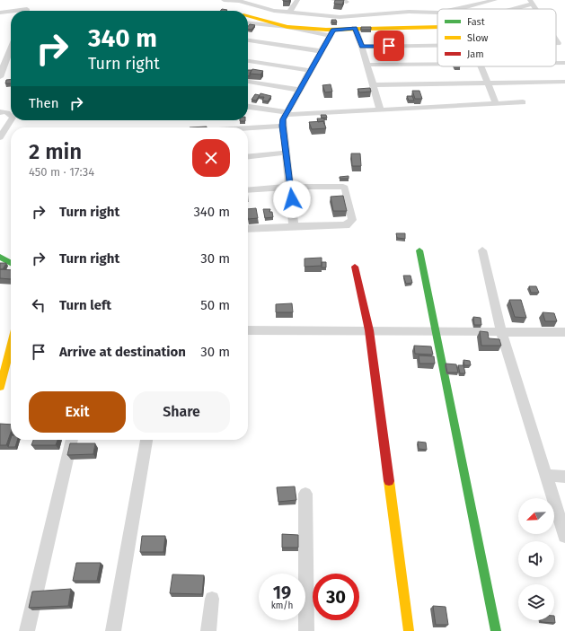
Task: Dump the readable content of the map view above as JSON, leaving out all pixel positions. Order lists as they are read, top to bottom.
{
  "legend": ["Fast", "Slow", "Jam"],
  "north": "bottom left",
  "page": {
    "turn": ["340 m", "Turn right"],
    "then": "Then",
    "heading": ["2 min", "450 m · 17:34"],
    "list": [
      {
        "name": "Turn right",
        "value": "340 m"
      },
      {
        "name": "Turn right",
        "value": "30 m"
      },
      {
        "name": "Turn left",
        "value": "50 m"
      },
      {
        "name": "Arrive at destination",
        "value": "30 m"
      }
    ],
    "buttons": ["Exit", "Share"],
    "speed": "19 km/h",
    "limit": "30"
  }
}
